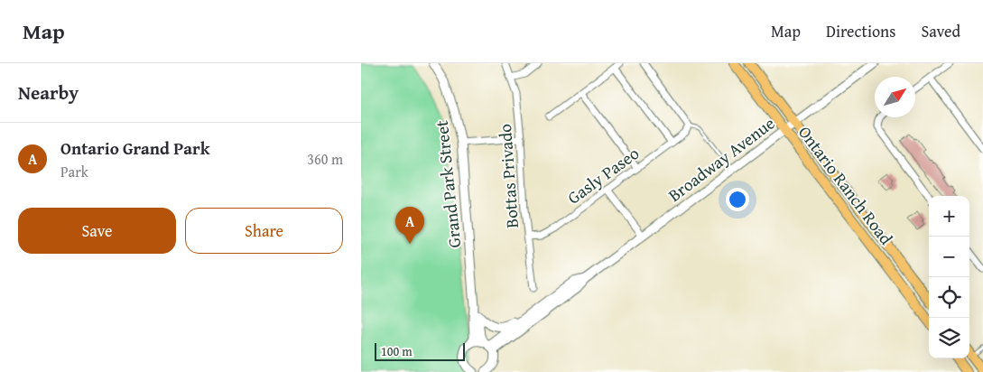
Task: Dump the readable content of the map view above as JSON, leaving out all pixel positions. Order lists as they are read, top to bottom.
{
  "streets": {
    "main road": ["Ontario Ranch Road"],
    "street": [
      "Broadway Avenue",
      "Gasly Paseo",
      "Bottas Privado",
      "Grand Park Street"
    ]
  },
  "crossings": [
    ["Broadway Avenue", "Grand Park Street"],
    ["Broadway Avenue", "Ontario Ranch Road"],
    ["Gasly Paseo", "Bottas Privado"]
  ],
  "scale_bar": "100 m",
  "north": "top right",
  "page": {
    "header": "Map",
    "nav": ["Map", "Directions", "Saved"],
    "heading": "Nearby",
    "list": [
      {
        "mark": "A",
        "name": "Ontario Grand Park",
        "note": "Park",
        "value": "360 m"
      }
    ],
    "buttons": ["Save", "Share"],
    "map_buttons": ["+", "−"],
    "pins": "A",
    "scale": "100 m"
  }
}
